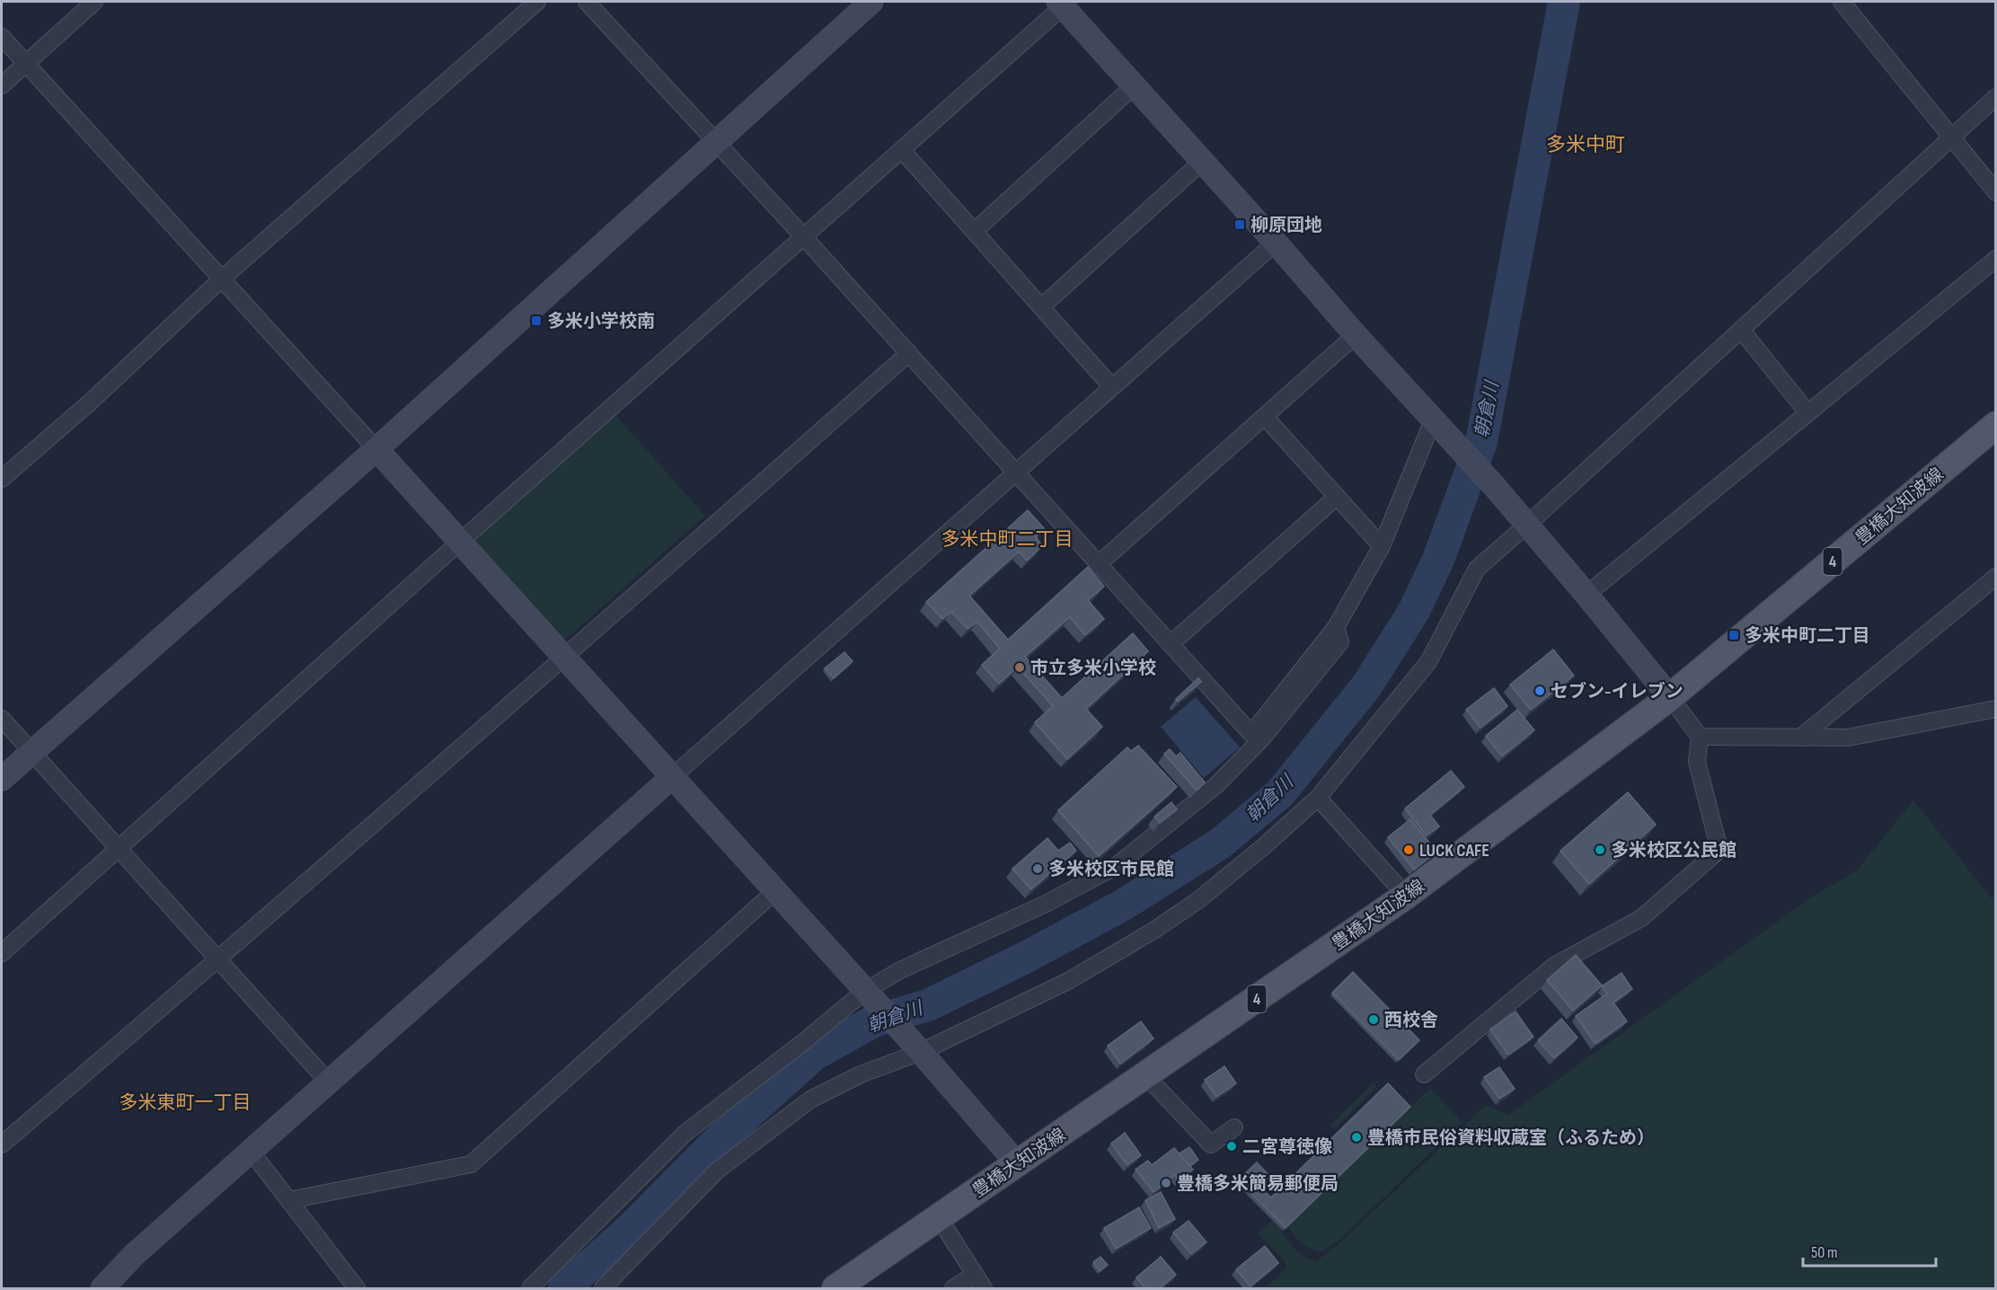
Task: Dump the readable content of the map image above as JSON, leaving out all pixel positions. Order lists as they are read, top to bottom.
{
  "streets": {
    "main road": ["豊橋大知波線", "4"]
  },
  "districts": ["多米中町", "多米中町二丁目", "多米東町一丁目"],
  "water": ["朝倉川"],
  "places": {
    "transit": ["柳原団地", "多米小学校南", "多米中町二丁目"],
    "other": [
      "市立多米小学校",
      "セブン-イレブン",
      "LUCK CAFE",
      "多米校区公民館",
      "多米校区市民館",
      "西校舎",
      "豊橋市民俗資料収蔵室（ふるため）",
      "二宮尊徳像",
      "豊橋多米簡易郵便局"
    ]
  },
  "scale_bar": "50 m"
}
